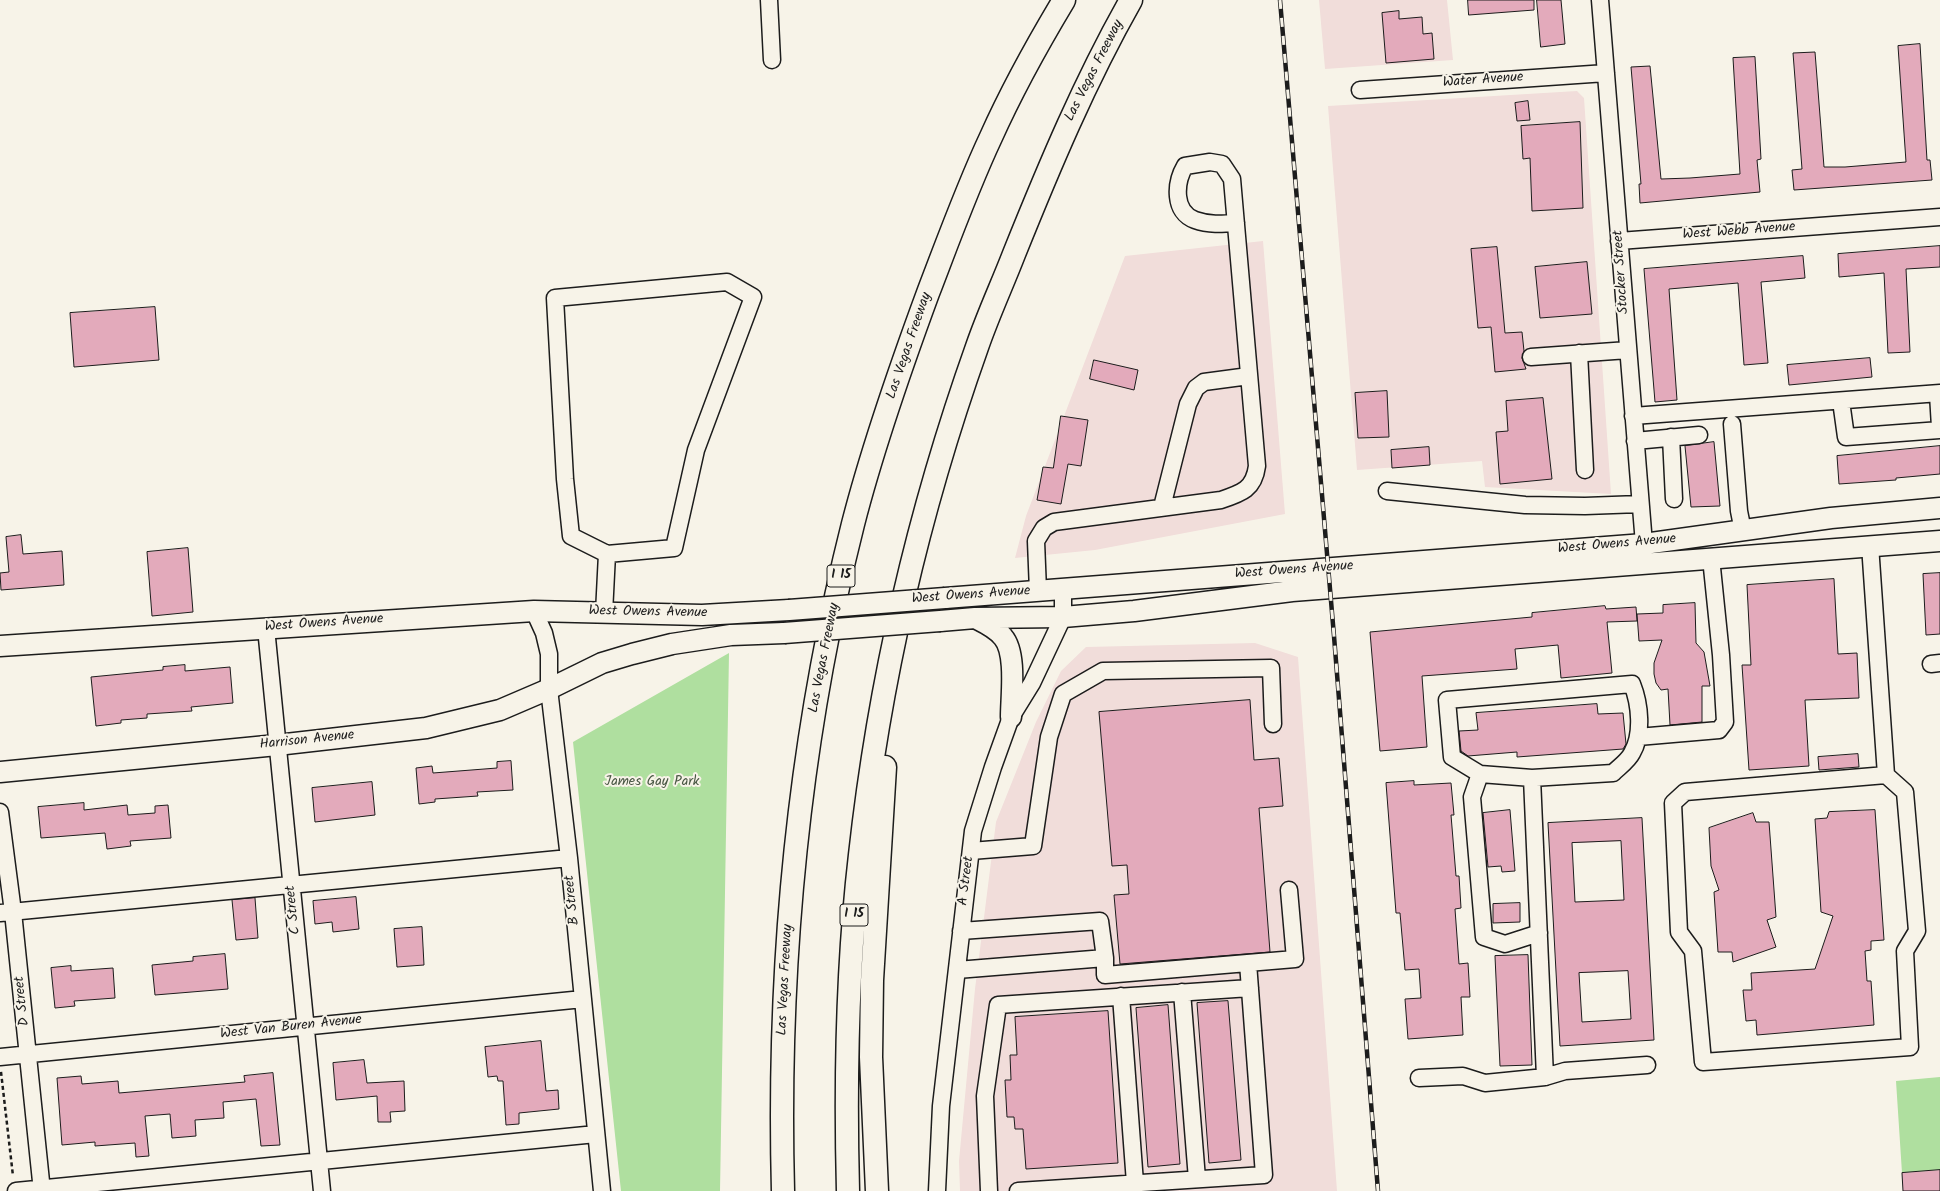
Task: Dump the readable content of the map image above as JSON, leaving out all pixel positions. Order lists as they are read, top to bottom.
{
  "streets": {
    "highway": ["Las Vegas Freeway", "I 15"],
    "main road": ["West Owens Avenue", "Harrison Avenue"],
    "street": [
      "Water Avenue",
      "West Webb Avenue",
      "Stocker Street",
      "A Street",
      "B Street",
      "C Street",
      "D Street",
      "West Van Buren Avenue"
    ]
  },
  "crossings": [
    ["Water Avenue", "Stocker Street"],
    ["West Webb Avenue", "Stocker Street"],
    ["Stocker Street", "West Owens Avenue"],
    ["West Owens Avenue", "Harrison Avenue"],
    ["West Owens Avenue", "A Street"],
    ["West Owens Avenue", "B Street"],
    ["West Owens Avenue", "C Street"],
    ["Harrison Avenue", "B Street"],
    ["Harrison Avenue", "C Street"],
    ["B Street", "West Van Buren Avenue"],
    ["C Street", "West Van Buren Avenue"],
    ["D Street", "West Van Buren Avenue"]
  ],
  "parks": ["James Gay Park"]
}
